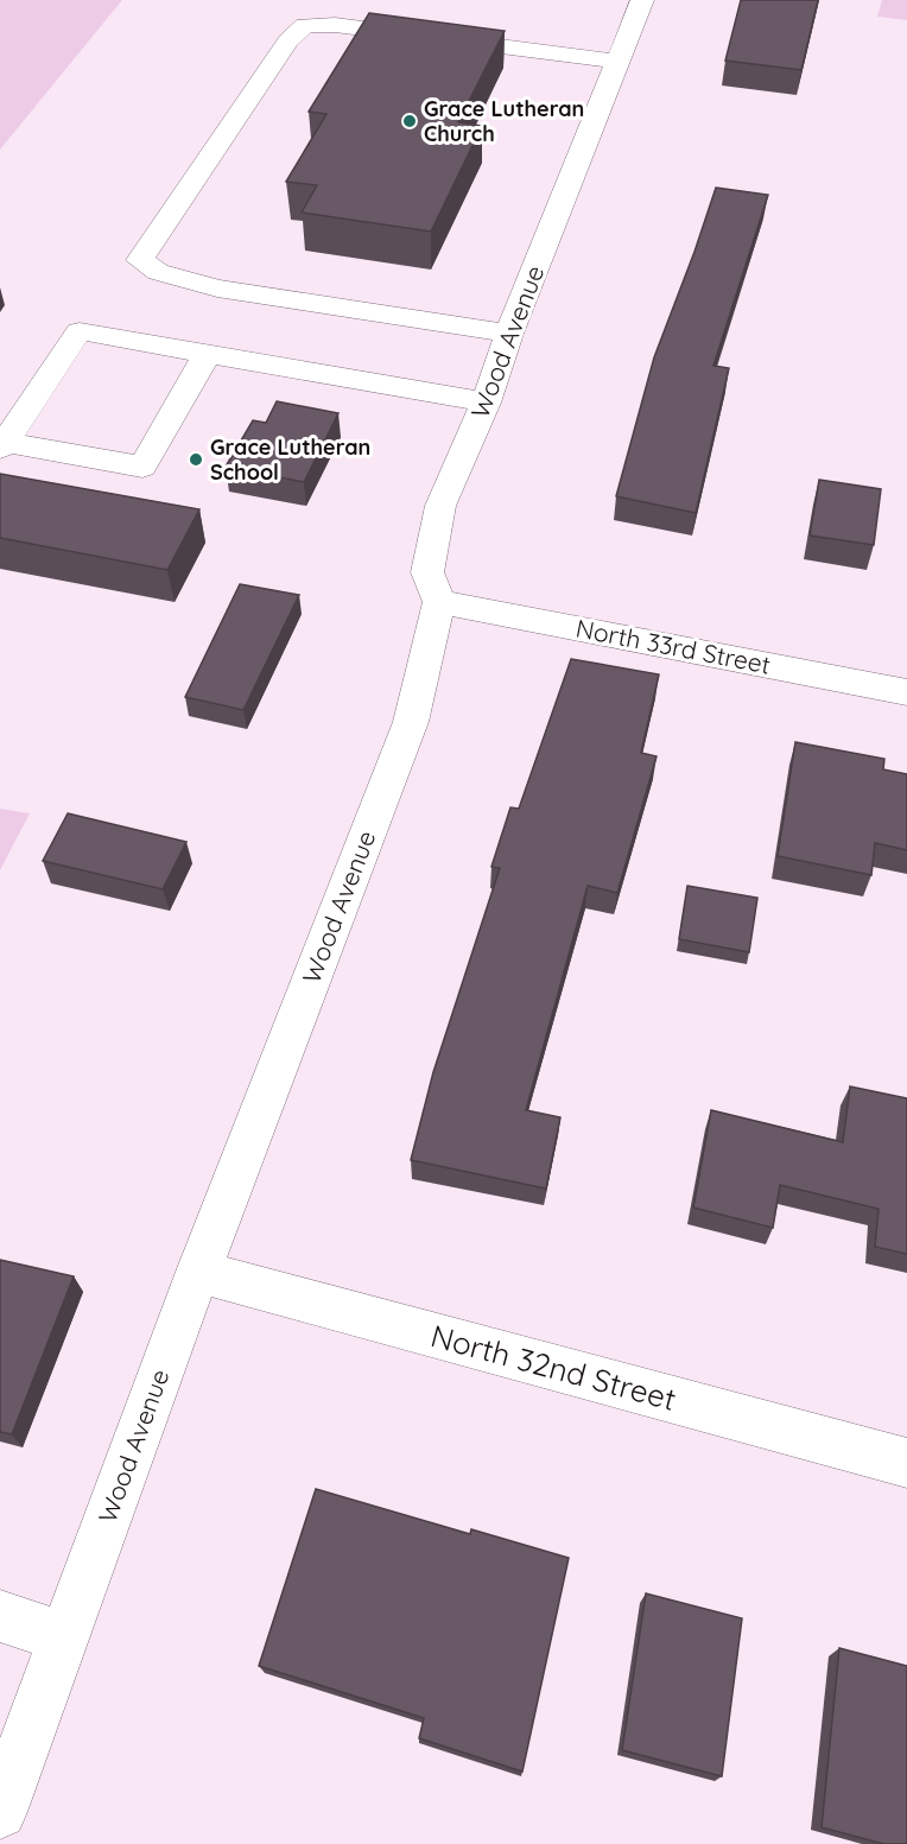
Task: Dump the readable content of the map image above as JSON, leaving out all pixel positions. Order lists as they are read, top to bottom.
{
  "streets": {
    "street": ["Wood Avenue", "North 33rd Street", "North 32nd Street"]
  },
  "crossings": [
    ["Wood Avenue", "North 33rd Street"],
    ["Wood Avenue", "North 32nd Street"]
  ],
  "places": ["Grace Lutheran Church", "Grace Lutheran School"]
}
